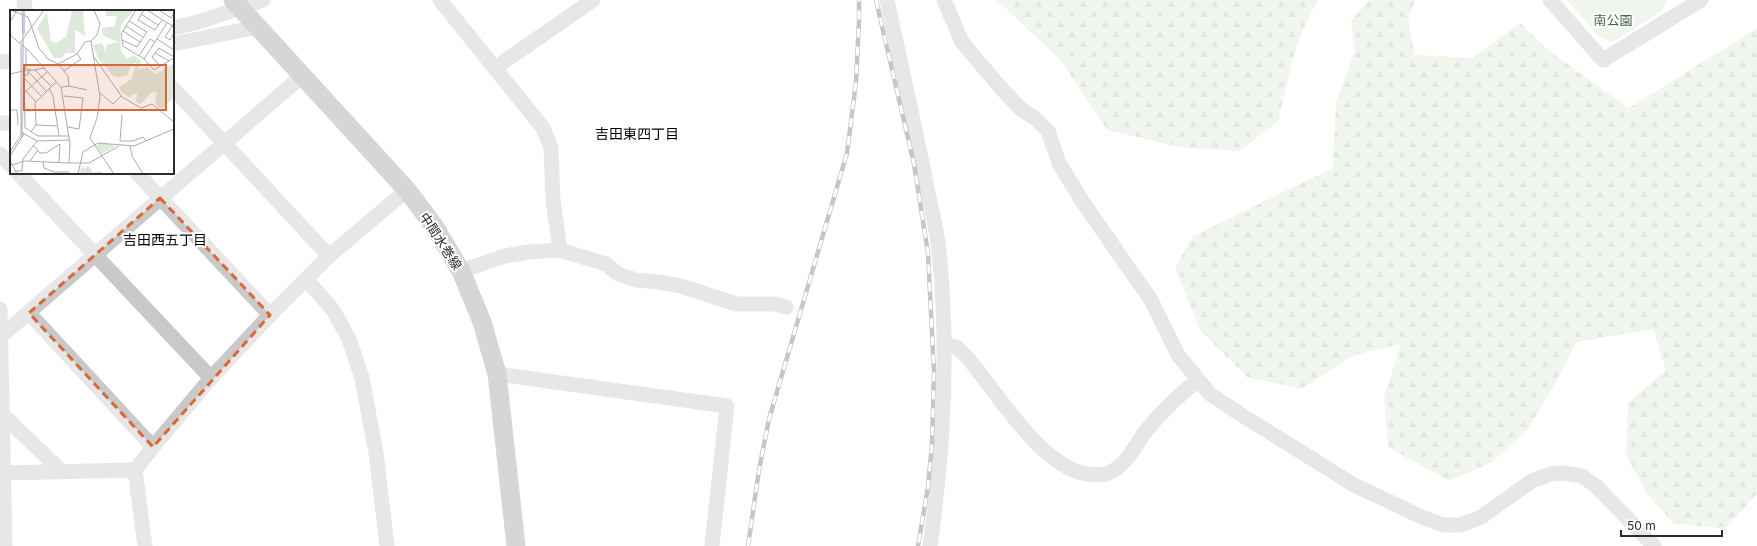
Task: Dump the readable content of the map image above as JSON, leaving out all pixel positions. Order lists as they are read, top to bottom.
{
  "streets": {
    "main road": ["中間水巻線"]
  },
  "districts": ["吉田東四丁目", "吉田西五丁目"],
  "parks": ["南公園"],
  "scale_bar": "50 m"
}
